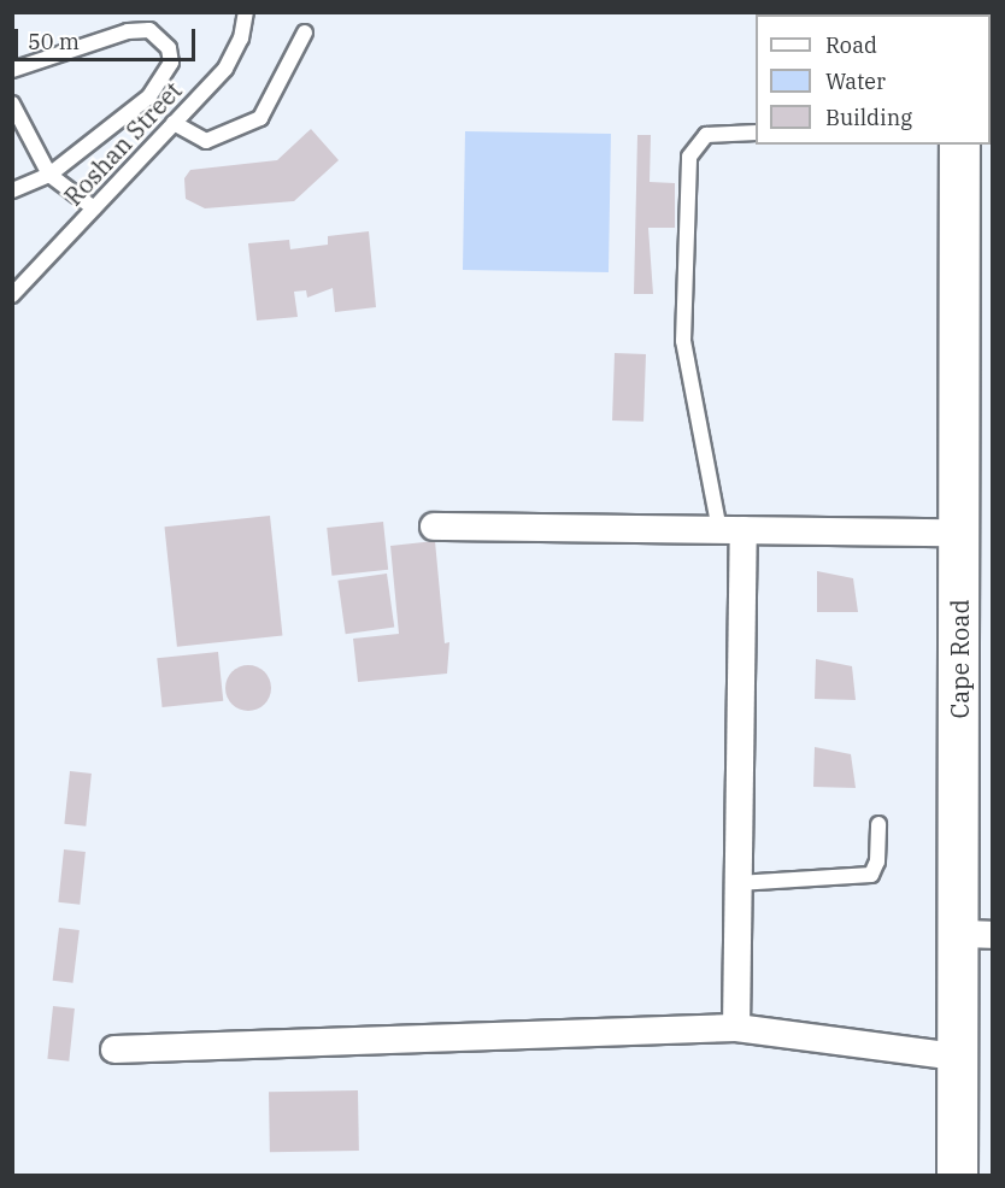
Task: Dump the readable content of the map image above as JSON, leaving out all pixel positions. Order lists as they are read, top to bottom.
{
  "streets": {
    "main road": ["Cape Road"],
    "lane": ["Roshan Street"]
  },
  "legend": ["Road", "Water", "Building"],
  "scale_bar": "50 m"
}
